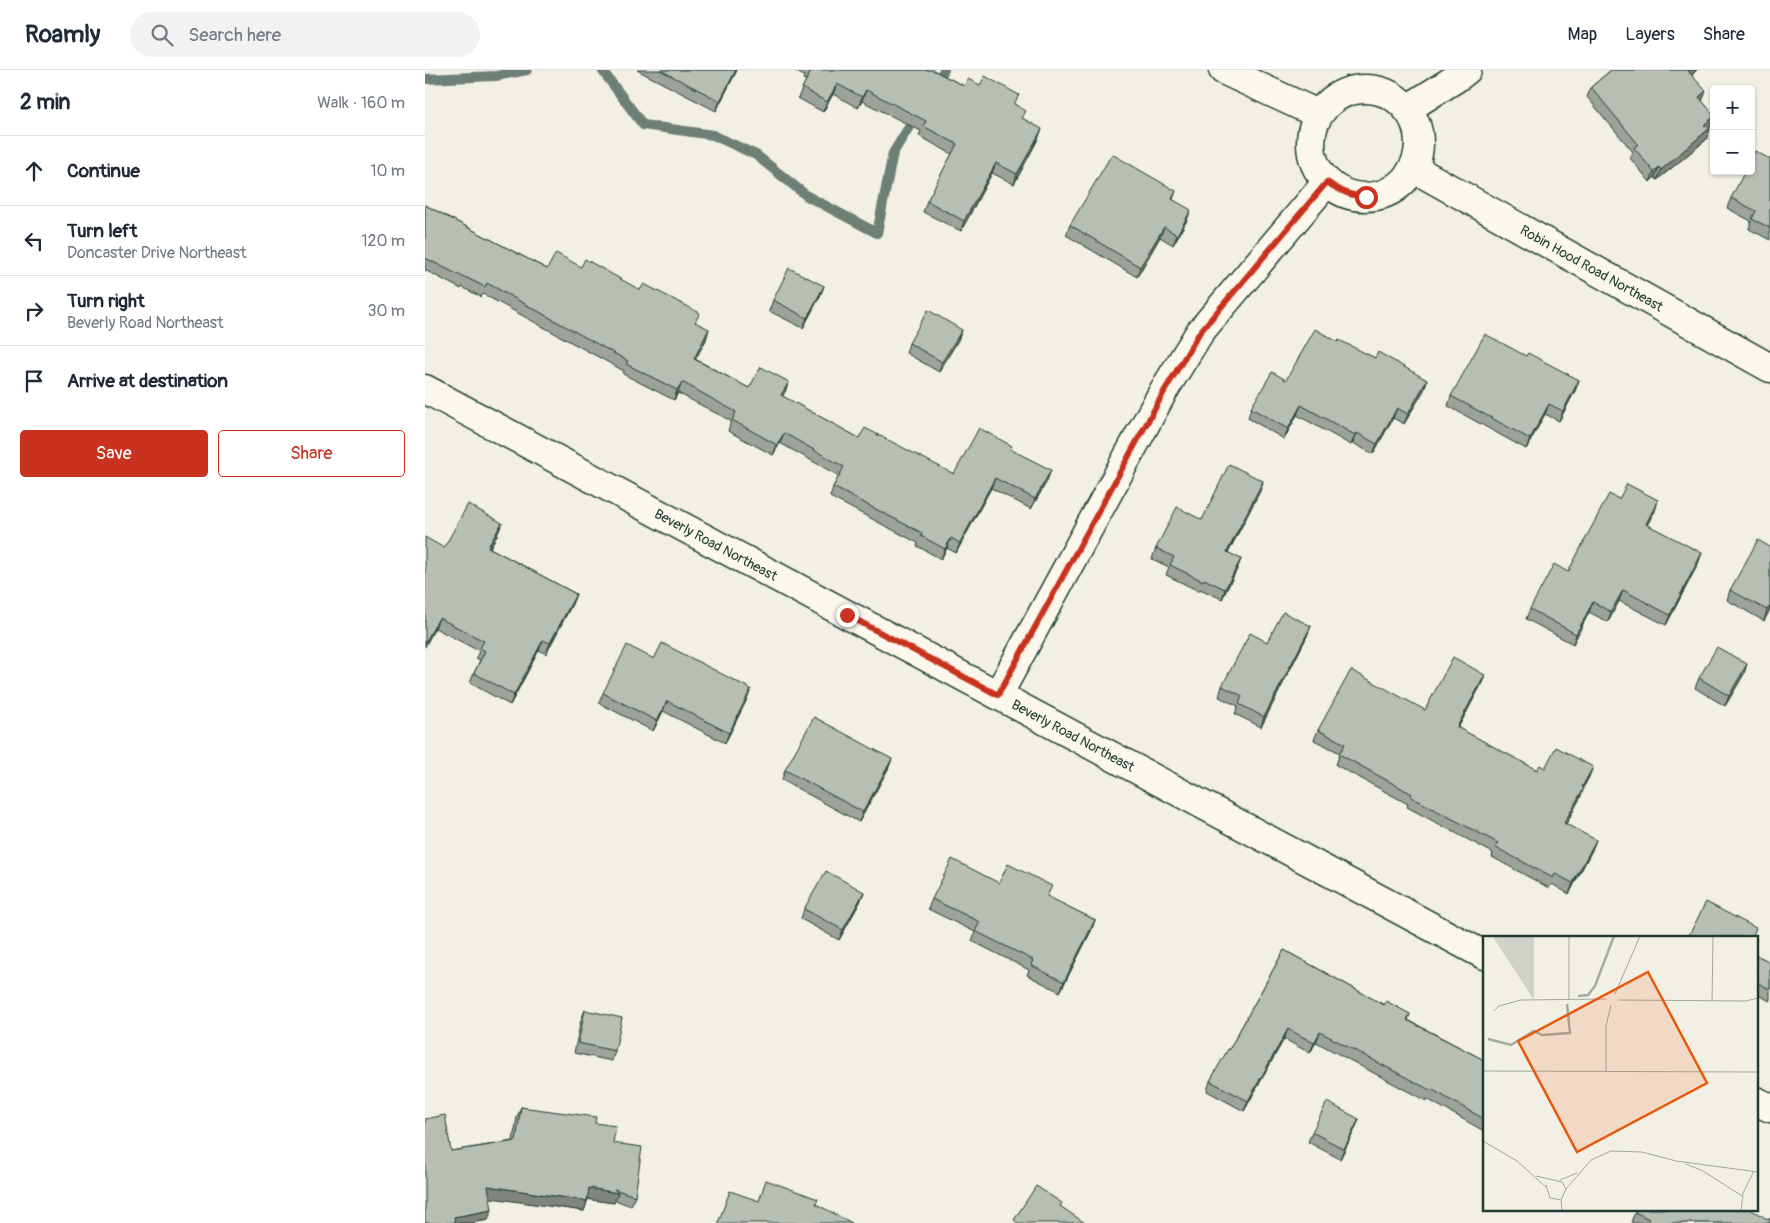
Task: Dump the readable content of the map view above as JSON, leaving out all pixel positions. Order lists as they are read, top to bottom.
{
  "streets": {
    "street": ["Robin Hood Road Northeast", "Beverly Road Northeast"]
  },
  "page": {
    "header": "Roamly",
    "search": "Search here",
    "nav": ["Map", "Layers", "Share"],
    "heading": ["2 min", "Walk · 160 m"],
    "map_buttons": ["+", "−"],
    "list": [
      ["Continue", "10 m"],
      ["Turn left", "Doncaster Drive Northeast", "120 m"],
      ["Turn right", "Beverly Road Northeast", "30 m"],
      "Arrive at destination"
    ],
    "buttons": ["Save", "Share"]
  }
}
